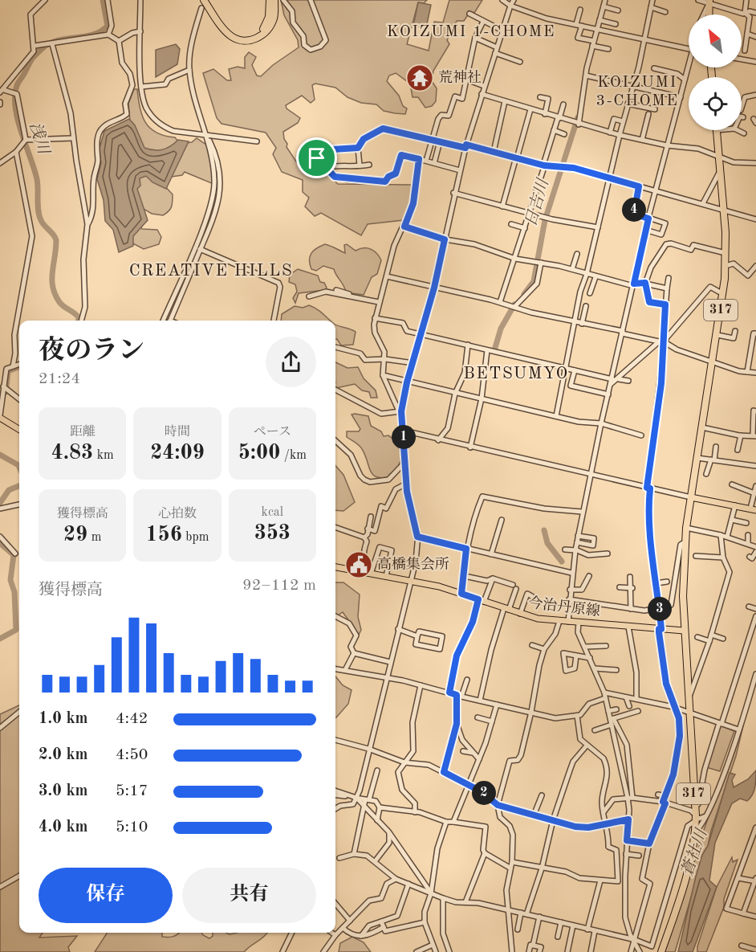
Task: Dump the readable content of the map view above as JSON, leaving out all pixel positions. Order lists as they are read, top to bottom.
{
  "streets": {
    "highway": ["317"],
    "main road": ["今治丹原線"]
  },
  "crossings": [
    ["317", "今治丹原線"]
  ],
  "districts": [
    "KOIZUMI 1-CHOME",
    "KOIZUMI 3-CHOME",
    "CREATIVE HILLS",
    "BETSUMYO"
  ],
  "water": ["浅川", "日吉川", "蒼社川"],
  "places": {
    "temple": ["荒神社"],
    "public building": ["高橋集会所"]
  },
  "north": "top left",
  "page": {
    "pins": [
      "4",
      "1",
      "3",
      "2"
    ],
    "heading": ["夜のラン", "21:24"],
    "stats": [
      ["距離", "4.83 km"],
      ["時間", "24:09"],
      ["ペース", "5:00 /km"],
      ["獲得標高", "29 m"],
      ["心拍数", "156 bpm"],
      ["kcal", "353"]
    ],
    "chart": ["獲得標高", "92–112 m"],
    "list": [
      {
        "name": "1.0 km",
        "note": "4:42"
      },
      {
        "name": "2.0 km",
        "note": "4:50"
      },
      {
        "name": "3.0 km",
        "note": "5:17"
      },
      {
        "name": "4.0 km",
        "note": "5:10"
      }
    ],
    "buttons": ["保存", "共有"]
  }
}
